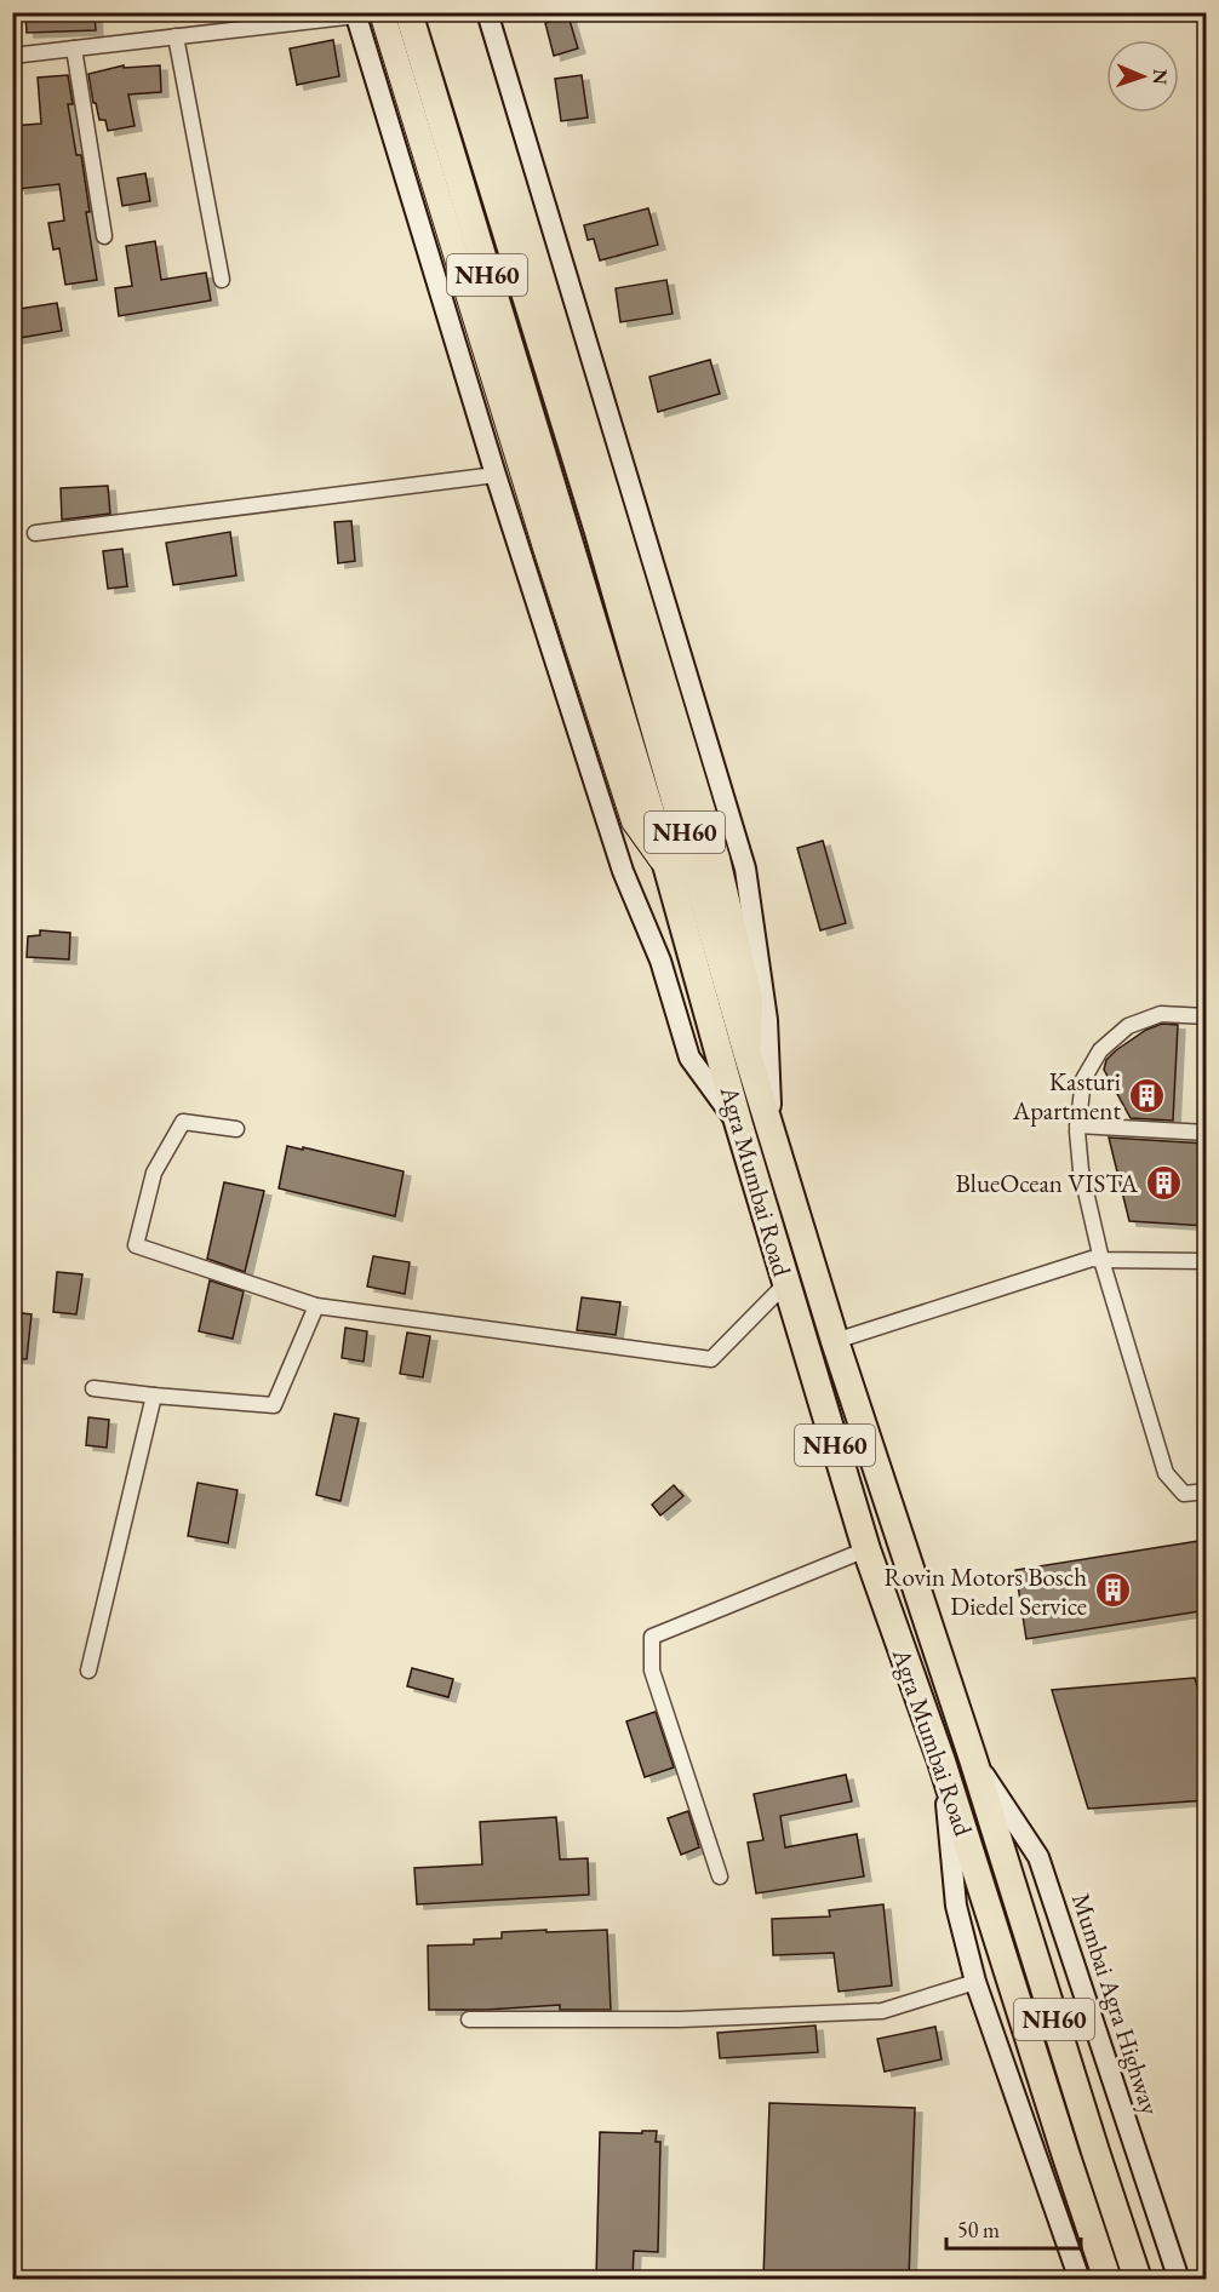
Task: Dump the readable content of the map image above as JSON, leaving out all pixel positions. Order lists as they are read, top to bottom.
{
  "streets": {
    "highway": ["NH60", "Agra Mumbai Road"],
    "street": ["Mumbai Agra Highway"]
  },
  "crossings": [
    ["NH60", "Agra Mumbai Road"],
    ["Agra Mumbai Road", "Mumbai Agra Highway"]
  ],
  "places": {
    "building": ["Kasturi Apartment", "BlueOcean VISTA", "Rovin Motors Bosch Diedel Service"]
  },
  "scale_bar": "50 m",
  "north": "right"
}
